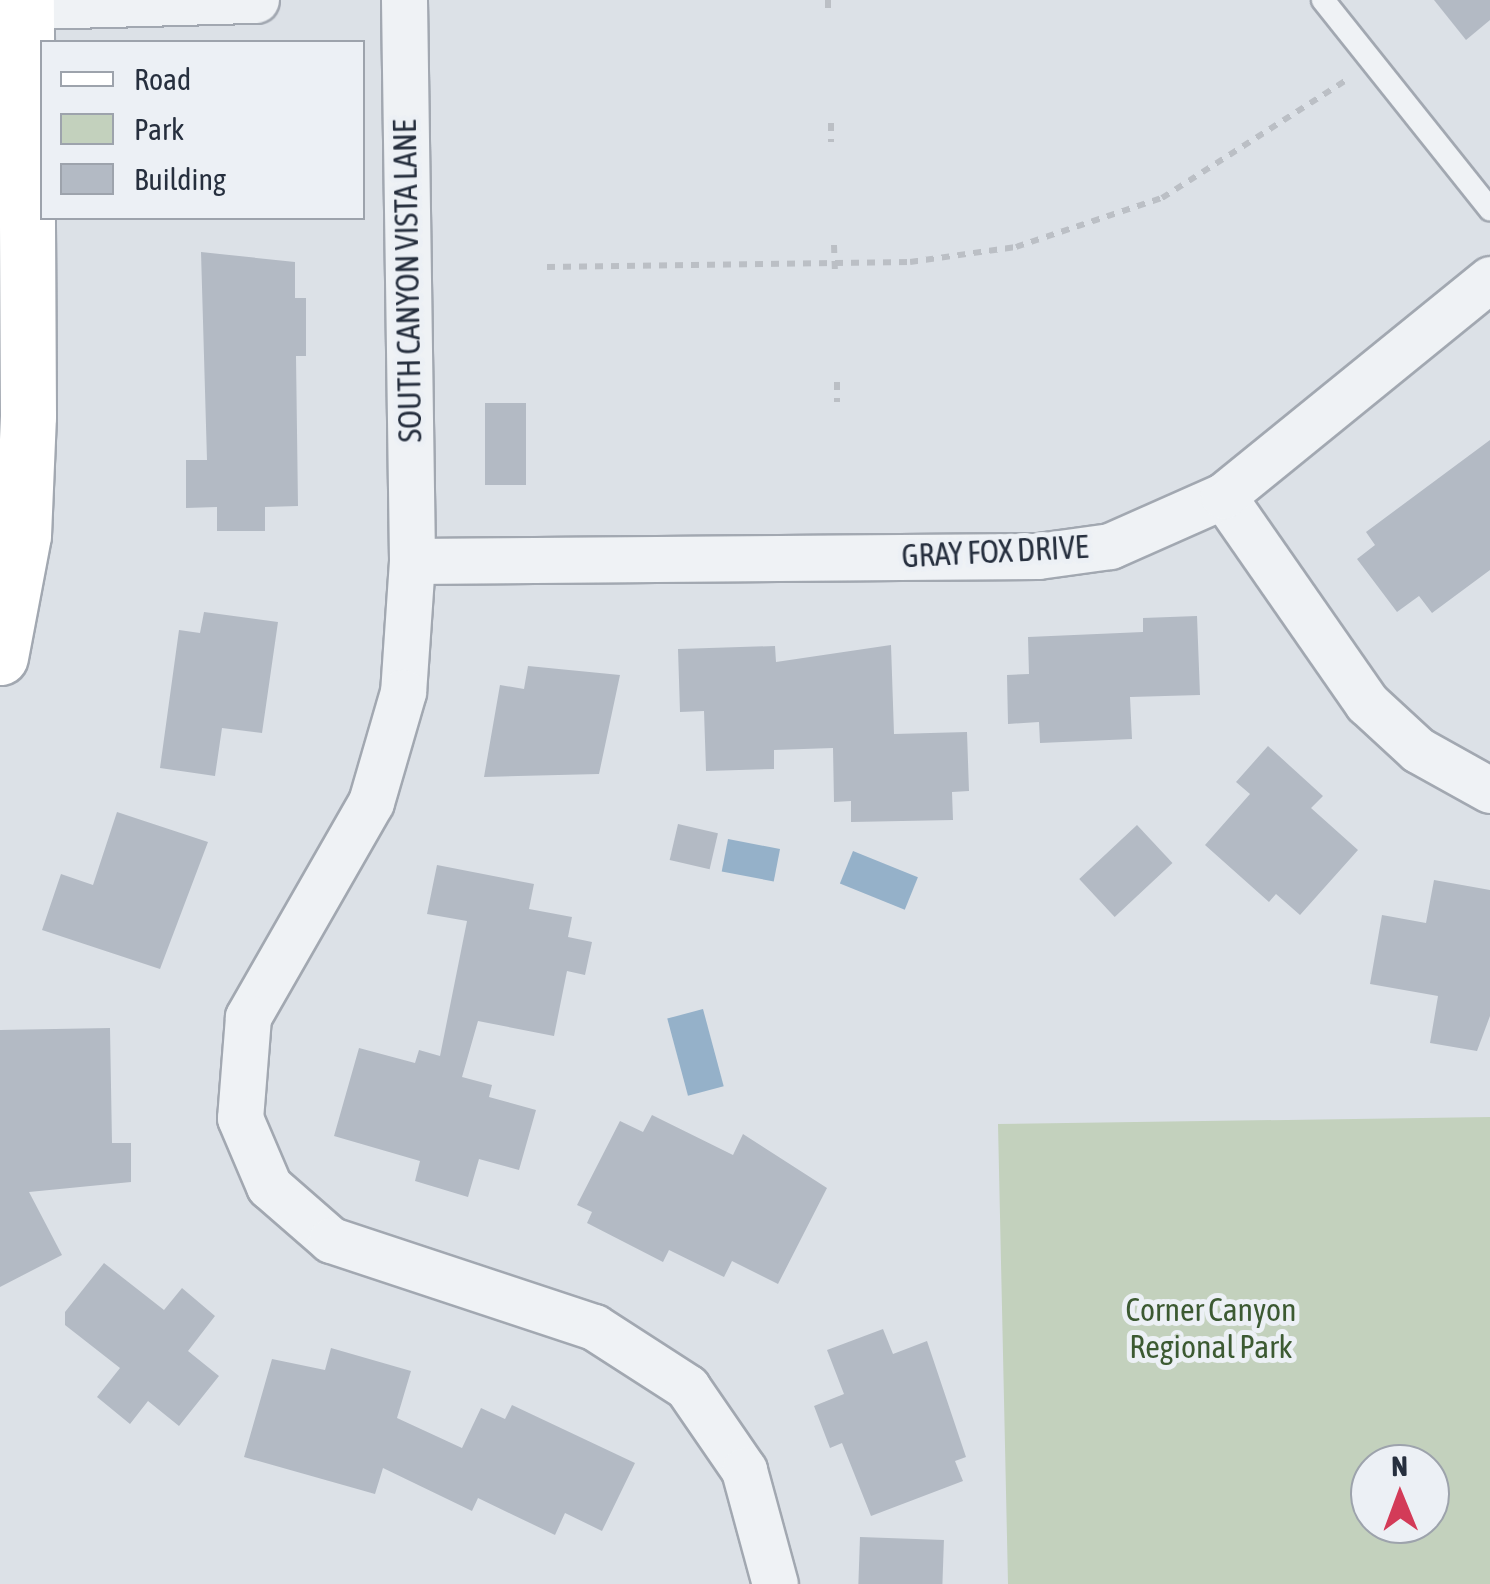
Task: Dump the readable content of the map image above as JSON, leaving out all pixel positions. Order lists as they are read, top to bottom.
{
  "streets": {
    "street": ["SOUTH CANYON VISTA LANE", "GRAY FOX DRIVE"]
  },
  "crossings": [
    ["SOUTH CANYON VISTA LANE", "GRAY FOX DRIVE"]
  ],
  "parks": ["Corner Canyon Regional Park"],
  "legend": ["Road", "Park", "Building"],
  "north": "top"
}
